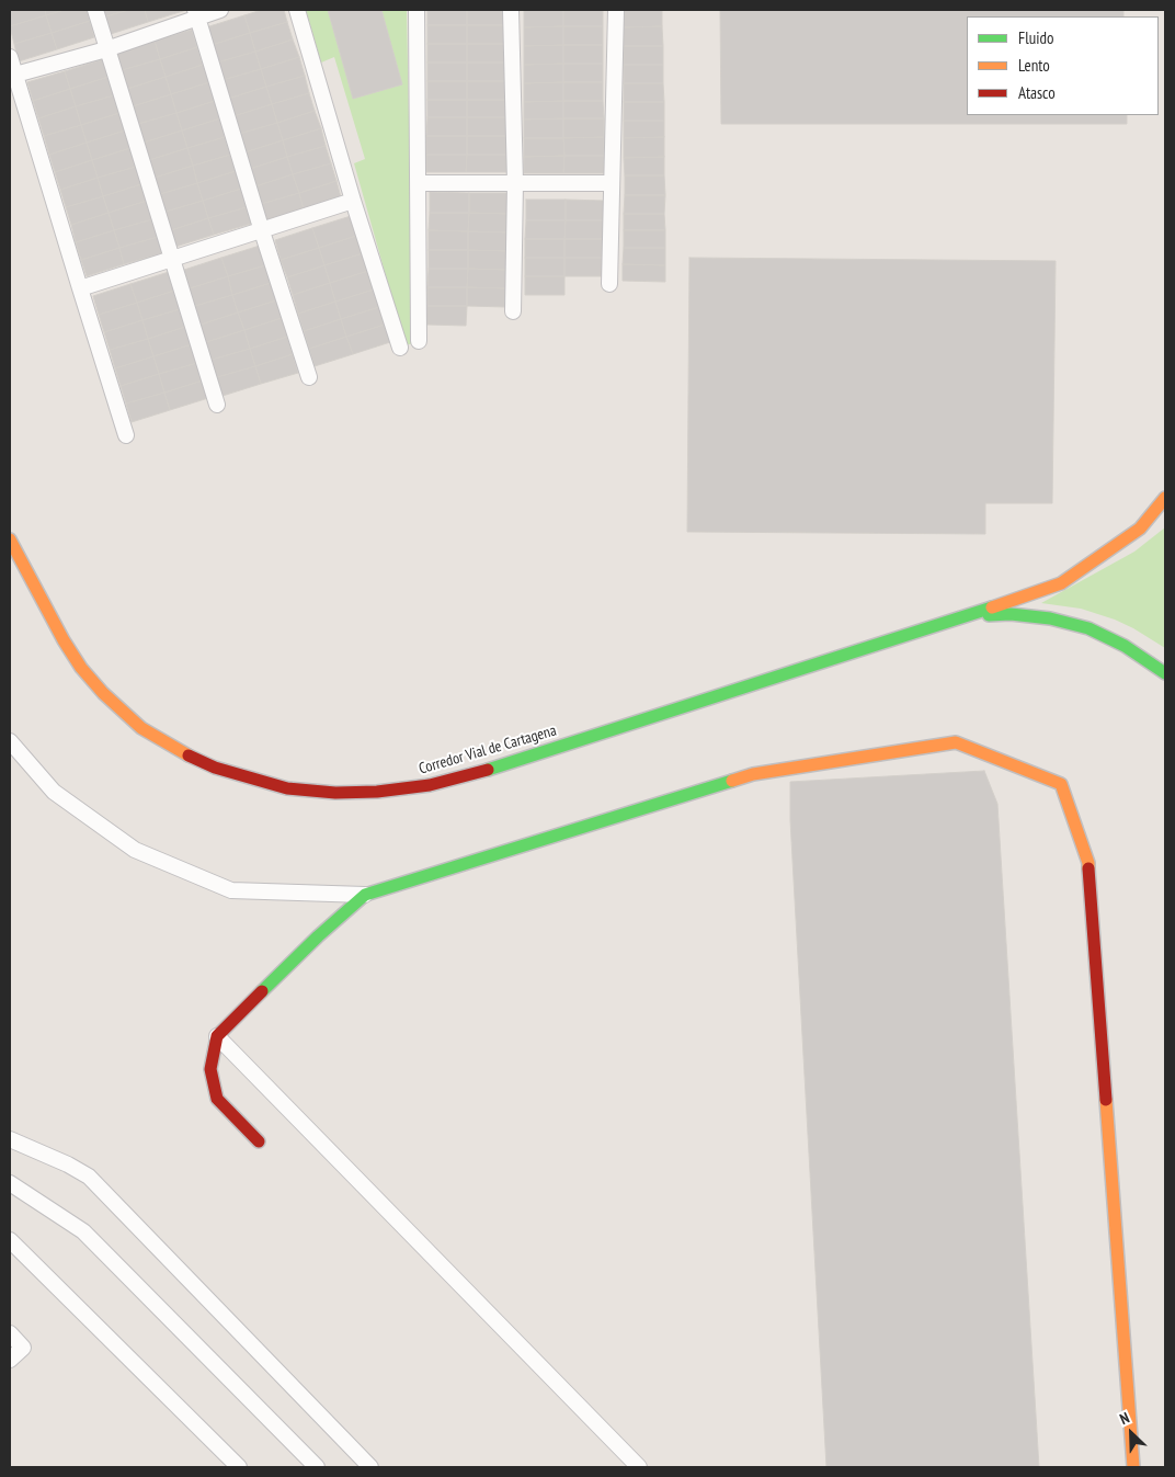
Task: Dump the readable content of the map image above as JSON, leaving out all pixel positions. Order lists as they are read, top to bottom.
{
  "streets": {
    "street": ["Corredor Vial de Cartagena"]
  },
  "legend": ["Fluido", "Lento", "Atasco"],
  "north": "top left"
}
